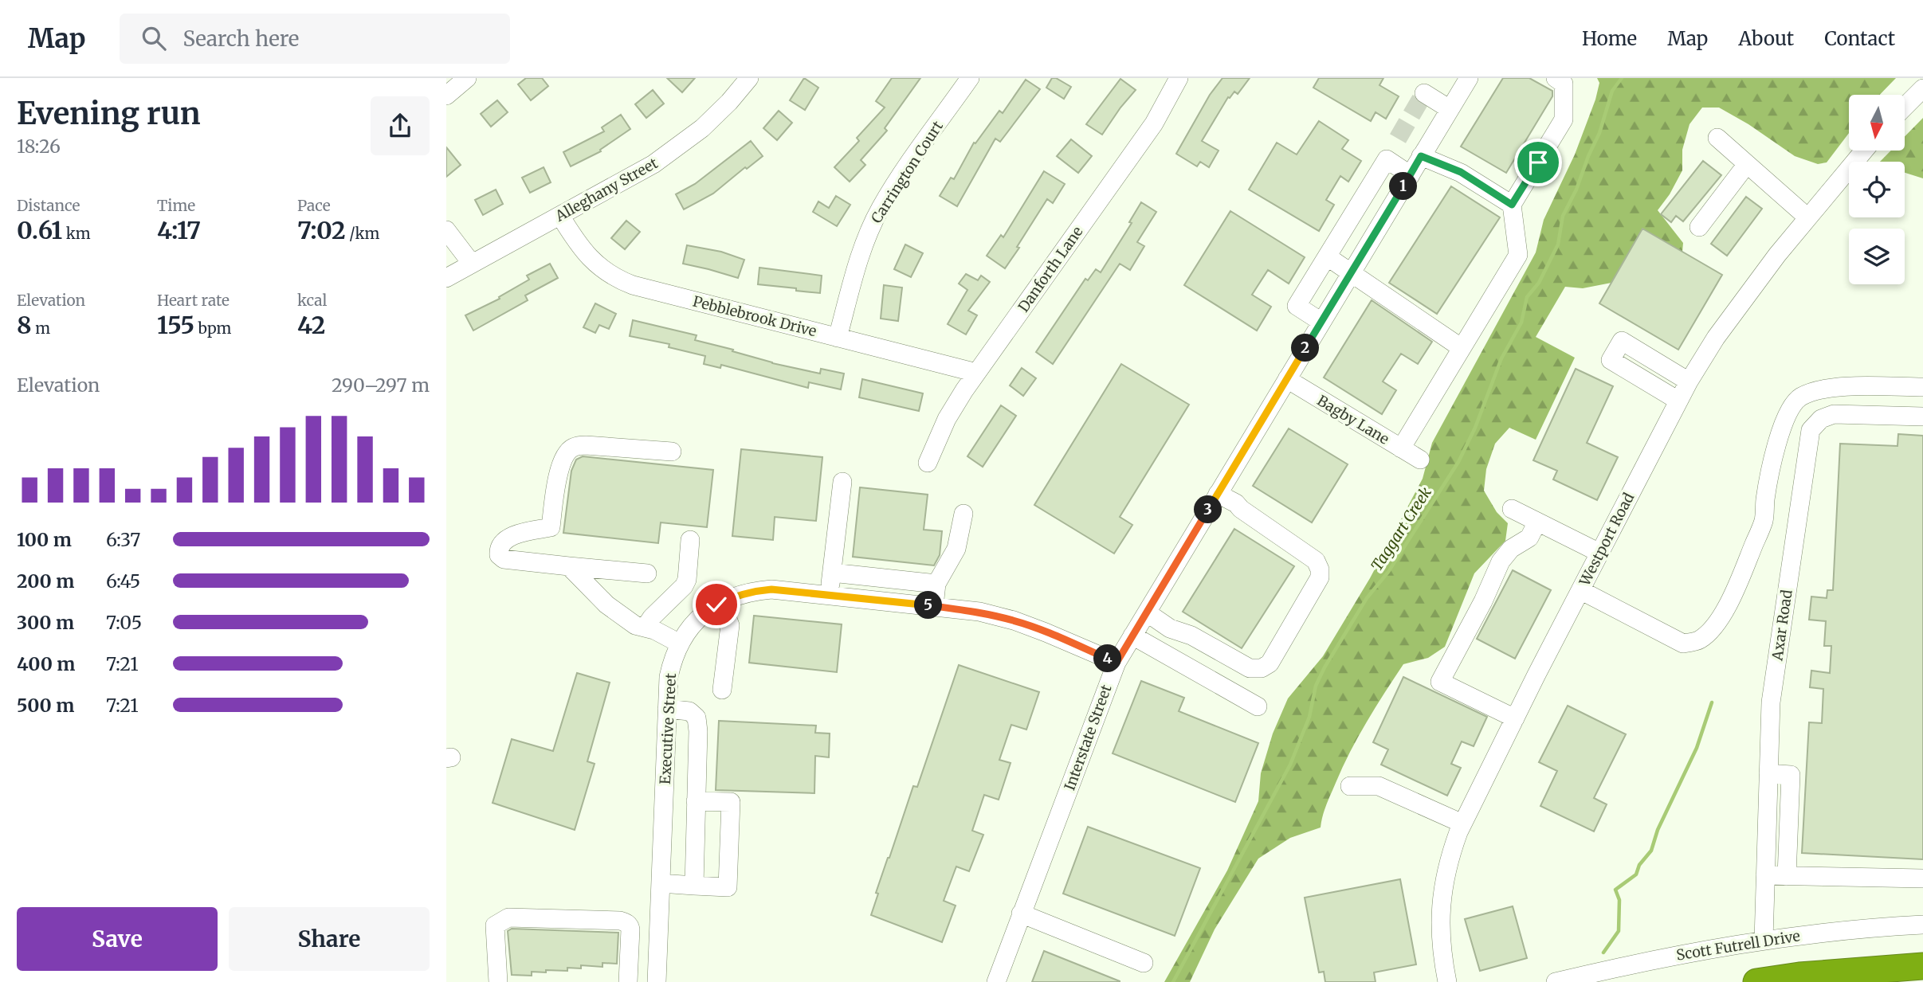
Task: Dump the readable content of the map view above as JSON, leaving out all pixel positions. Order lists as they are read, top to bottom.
{
  "streets": {
    "street": [
      "Carrington Court",
      "Alleghany Street",
      "Danforth Lane",
      "Pebblebrook Drive",
      "Bagby Lane",
      "Westport Road",
      "Axar Road",
      "Executive Street",
      "Interstate Street",
      "Scott Futrell Drive"
    ]
  },
  "crossings": [
    ["Carrington Court", "Pebblebrook Drive"],
    ["Alleghany Street", "Pebblebrook Drive"],
    ["Danforth Lane", "Pebblebrook Drive"],
    ["Bagby Lane", "Interstate Street"],
    ["Axar Road", "Scott Futrell Drive"],
    ["Executive Street", "Interstate Street"]
  ],
  "water": ["Taggart Creek"],
  "north": "bottom",
  "page": {
    "header": "Map",
    "search": "Search here",
    "nav": [
      "Home",
      "Map",
      "About",
      "Contact"
    ],
    "heading": ["Evening run", "18:26"],
    "pins": [
      "1",
      "2",
      "3",
      "5",
      "4"
    ],
    "stats": [
      ["Distance", "0.61 km"],
      ["Time", "4:17"],
      ["Pace", "7:02 /km"],
      ["Elevation", "8 m"],
      ["Heart rate", "155 bpm"],
      ["kcal", "42"]
    ],
    "chart": ["Elevation", "290–297 m"],
    "list": [
      {
        "name": "100 m",
        "note": "6:37"
      },
      {
        "name": "200 m",
        "note": "6:45"
      },
      {
        "name": "300 m",
        "note": "7:05"
      },
      {
        "name": "400 m",
        "note": "7:21"
      },
      {
        "name": "500 m",
        "note": "7:21"
      }
    ],
    "buttons": ["Save", "Share"]
  }
}
